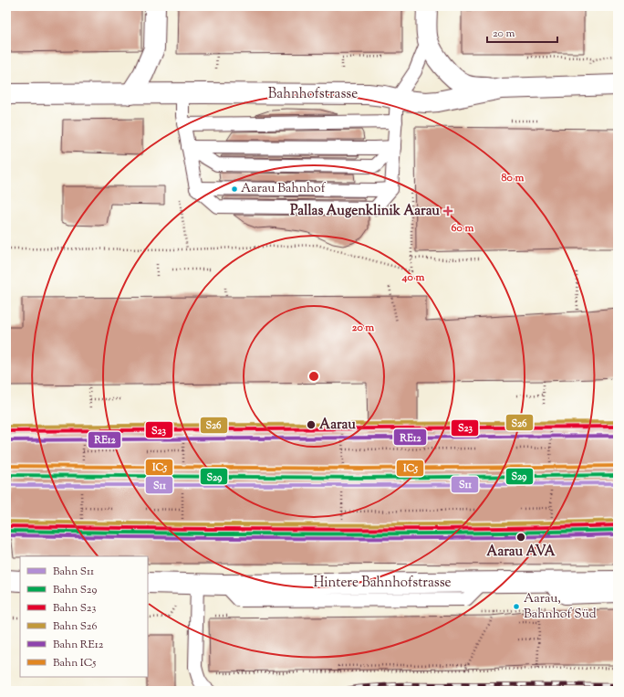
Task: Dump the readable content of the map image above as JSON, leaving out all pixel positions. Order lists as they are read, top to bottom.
{
  "streets": {
    "main road": ["Bahnhofstrasse", "Hintere Bahnhofstrasse"]
  },
  "places": {
    "other": [
      "Aarau Bahnhof",
      "Aarau",
      "Aarau AVA",
      "Aarau, Bahnhof Süd"
    ],
    "health": ["Pallas Augenklinik Aarau"]
  },
  "lines": [
    "rail line S26",
    "rail line S23",
    "rail line RE12",
    "rail line IC5",
    "rail line S29",
    "rail line S11"
  ],
  "legend": [
    "Bahn S11",
    "Bahn S29",
    "Bahn S23",
    "Bahn S26",
    "Bahn RE12",
    "Bahn IC5"
  ],
  "scale_bar": "20 m",
  "rings": [
    "80 m",
    "60 m",
    "40 m",
    "20 m"
  ]
}
